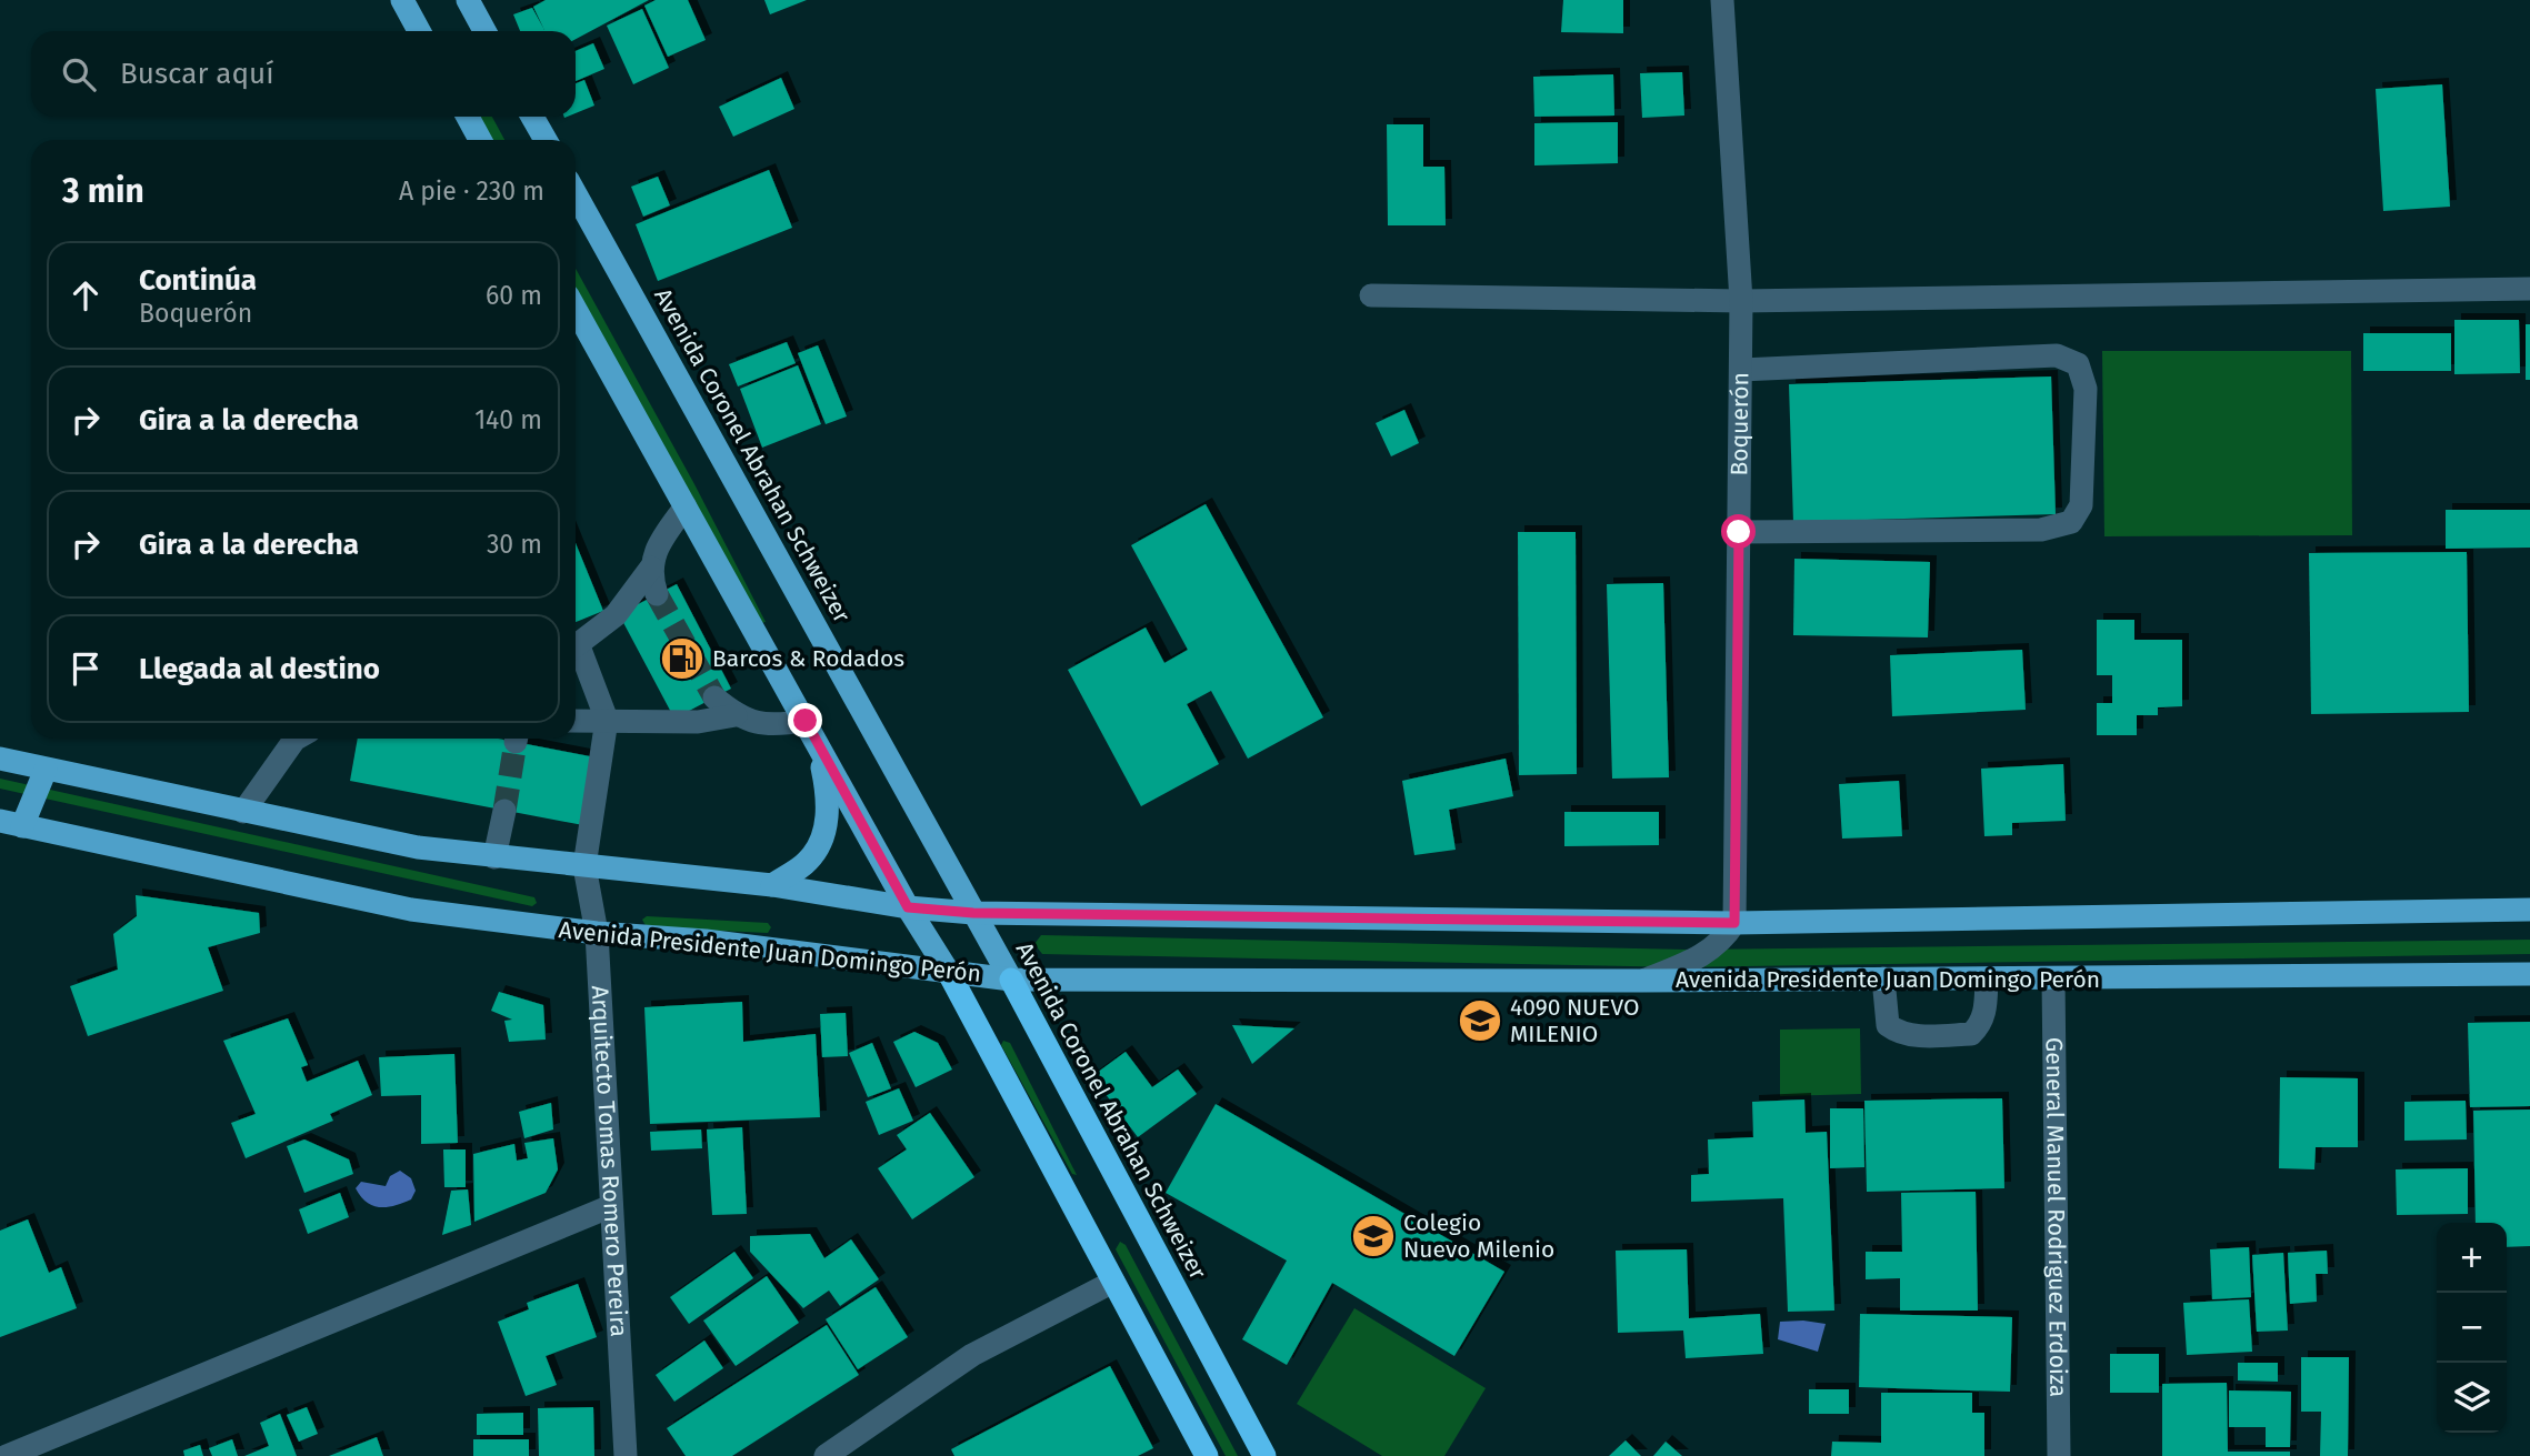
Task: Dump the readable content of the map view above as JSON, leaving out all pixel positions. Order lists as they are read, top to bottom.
{
  "streets": {
    "highway": ["Avenida Coronel Abrahan Schweizer"],
    "main road": ["Avenida Presidente Juan Domingo Perón"],
    "street": ["Boquerón", "Arquitecto Tomas Romero Pereira", "General Manuel Rodriguez Erdoiza"]
  },
  "crossings": [
    ["Avenida Coronel Abrahan Schweizer", "Avenida Presidente Juan Domingo Perón"],
    ["Avenida Presidente Juan Domingo Perón", "Arquitecto Tomas Romero Pereira"],
    ["Avenida Presidente Juan Domingo Perón", "General Manuel Rodriguez Erdoiza"]
  ],
  "places": {
    "fuel station": ["Barcos & Rodados"],
    "school or university": ["4090 NUEVO MILENIO", "Colegio Nuevo Milenio"]
  },
  "page": {
    "search": "Buscar aquí",
    "heading": ["3 min", "A pie · 230 m"],
    "list": [
      ["Continúa", "Boquerón", "60 m"],
      ["Gira a la derecha", "140 m"],
      ["Gira a la derecha", "30 m"],
      "Llegada al destino"
    ],
    "map_buttons": ["+", "−"]
  }
}
